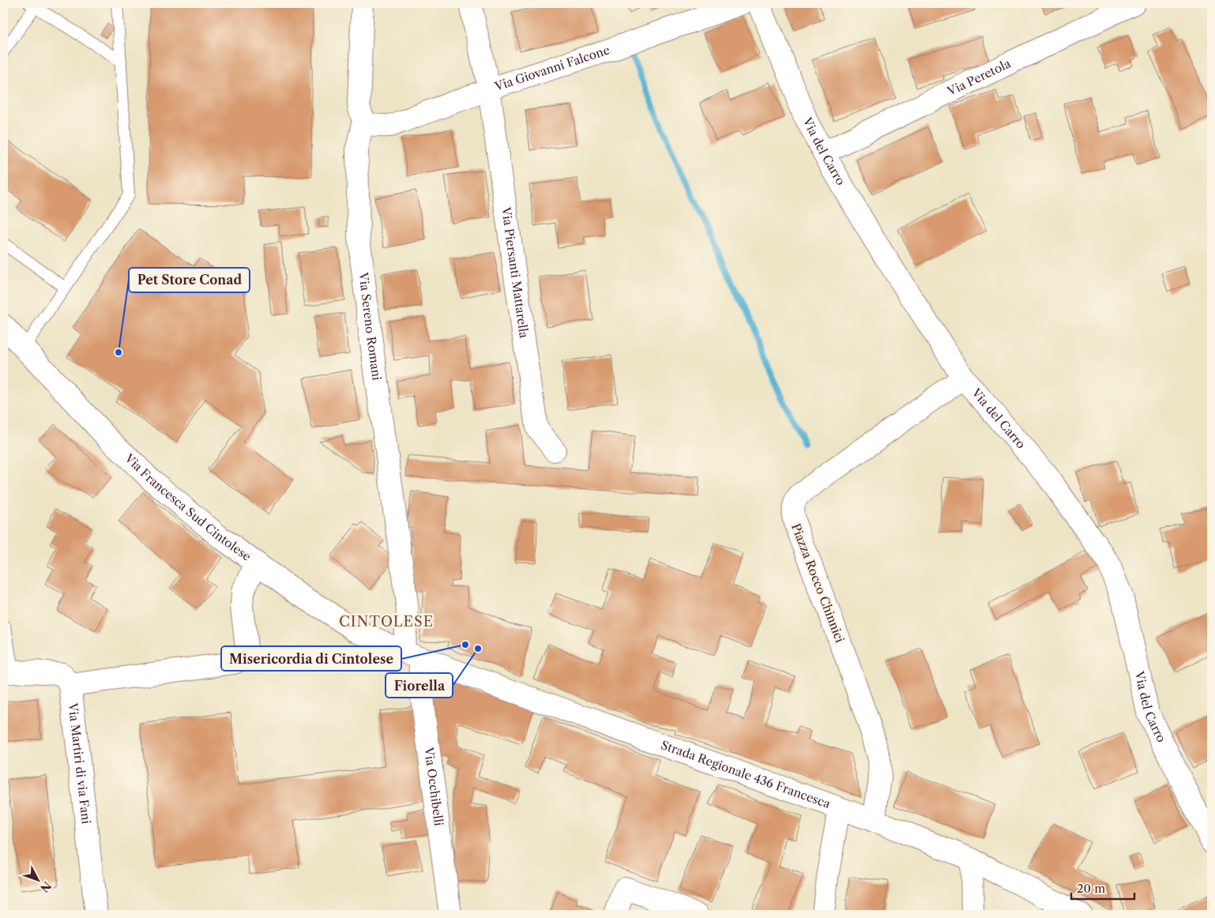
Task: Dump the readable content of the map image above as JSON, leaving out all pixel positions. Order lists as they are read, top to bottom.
{
  "streets": {
    "street": [
      "Via Giovanni Falcone",
      "Via Peretola",
      "Via del Carro",
      "Via Piersanti Mattarella",
      "Via Sereno Romani",
      "Via Francesca Sud Cintolese",
      "Piazza Rocco Chinnici",
      "Via Martiri di via Fani",
      "Strada Regionale 436 Francesca",
      "Via Occhibelli"
    ]
  },
  "crossings": [
    ["Via Giovanni Falcone", "Via Piersanti Mattarella"],
    ["Via Giovanni Falcone", "Via Sereno Romani"],
    ["Via Peretola", "Via del Carro"],
    ["Via del Carro", "Piazza Rocco Chinnici"],
    ["Via Sereno Romani", "Via Francesca Sud Cintolese"],
    ["Via Sereno Romani", "Strada Regionale 436 Francesca"],
    ["Via Sereno Romani", "Via Occhibelli"],
    ["Via Francesca Sud Cintolese", "Strada Regionale 436 Francesca"],
    ["Via Francesca Sud Cintolese", "Via Occhibelli"],
    ["Piazza Rocco Chinnici", "Strada Regionale 436 Francesca"],
    ["Strada Regionale 436 Francesca", "Via Occhibelli"]
  ],
  "districts": ["CINTOLESE"],
  "places": ["Pet Store Conad", "Misericordia di Cintolese", "Fiorella"],
  "scale_bar": "20 m",
  "north": "bottom right"
}
